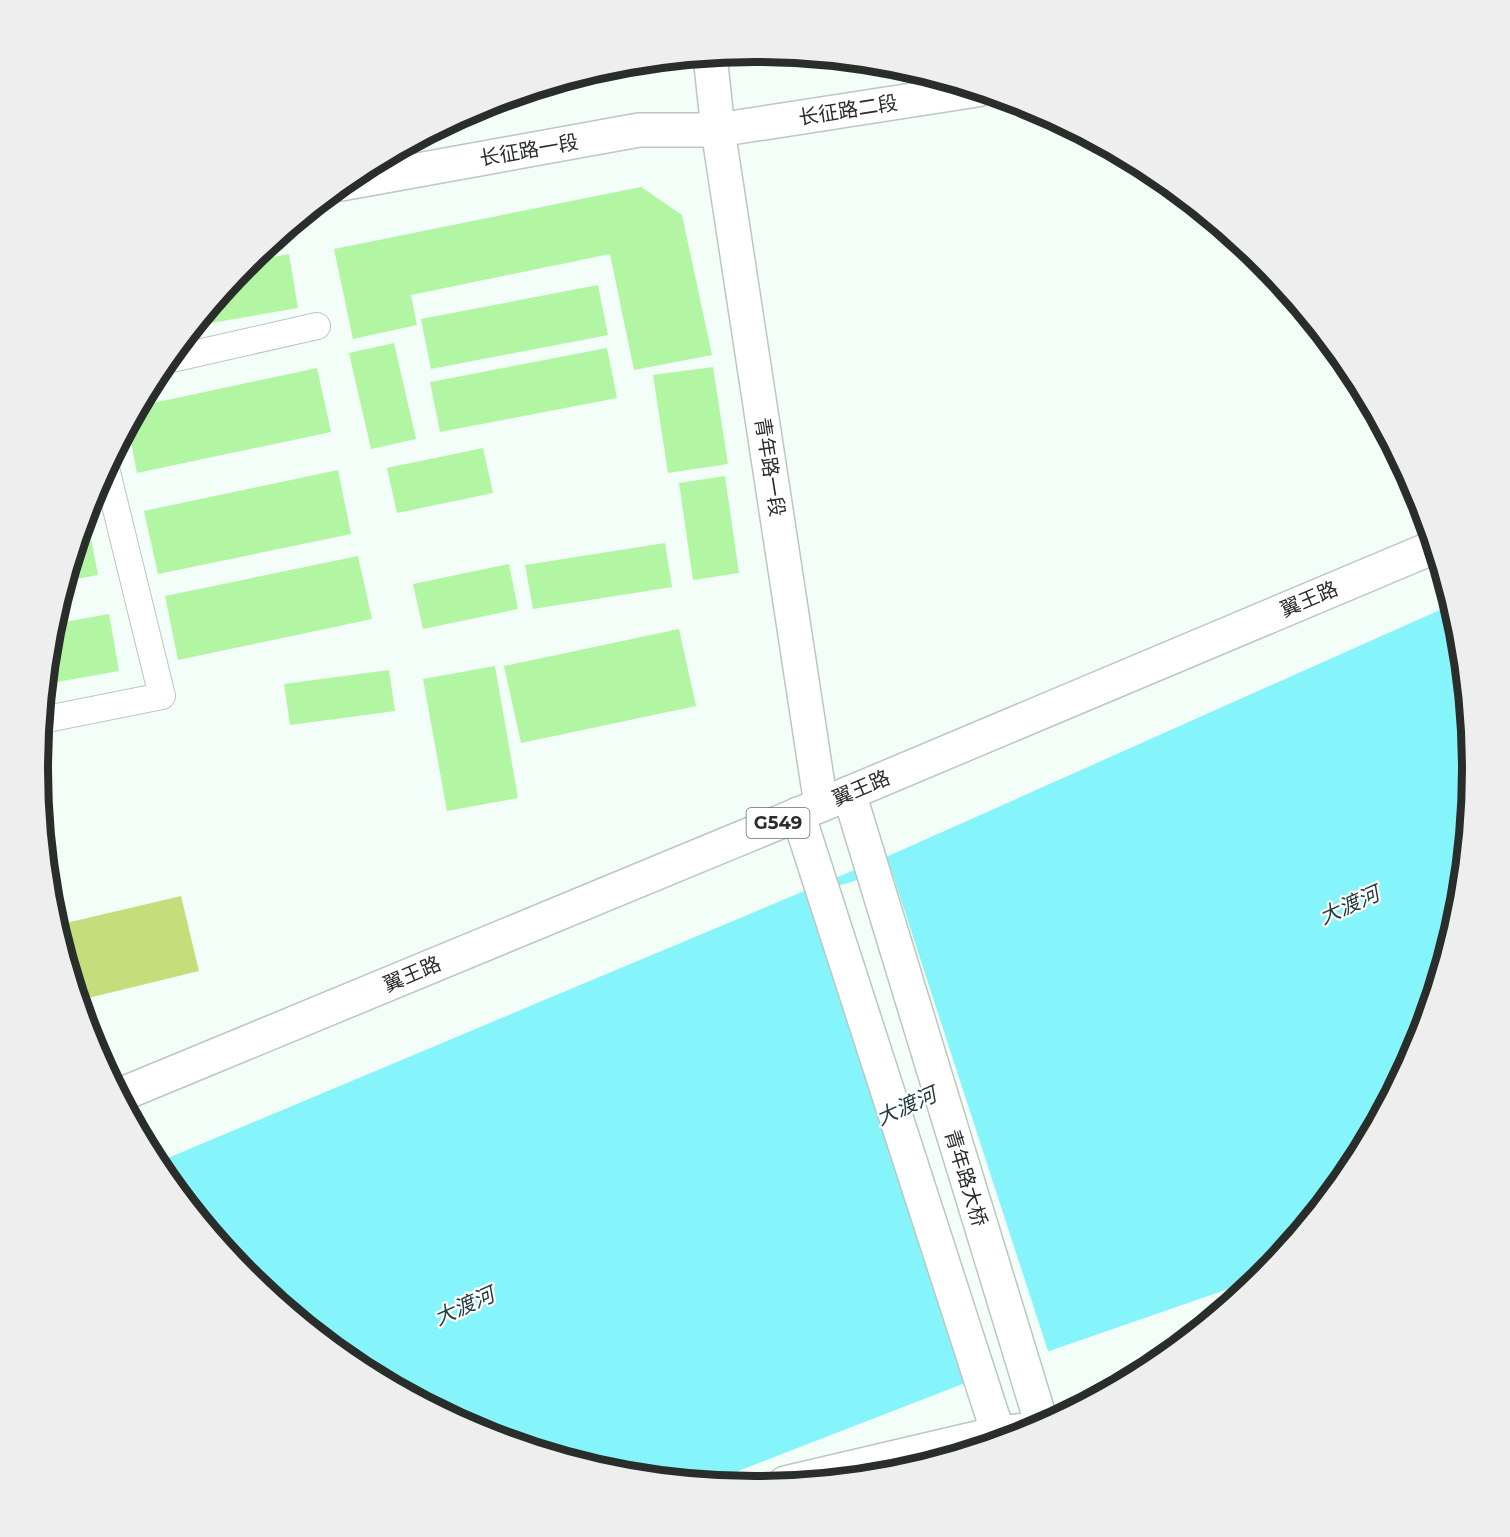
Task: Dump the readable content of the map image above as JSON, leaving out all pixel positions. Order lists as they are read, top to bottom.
{
  "streets": {
    "main road": [
      "长征路二段",
      "长征路一段",
      "青年路一段",
      "翼王路",
      "G549",
      "青年路大桥"
    ]
  },
  "crossings": [
    ["长征路二段", "长征路一段"],
    ["长征路二段", "青年路一段"],
    ["长征路一段", "青年路一段"],
    ["青年路一段", "翼王路"],
    ["青年路一段", "青年路大桥"],
    ["翼王路", "青年路大桥"]
  ],
  "water": ["大渡河"]
}
